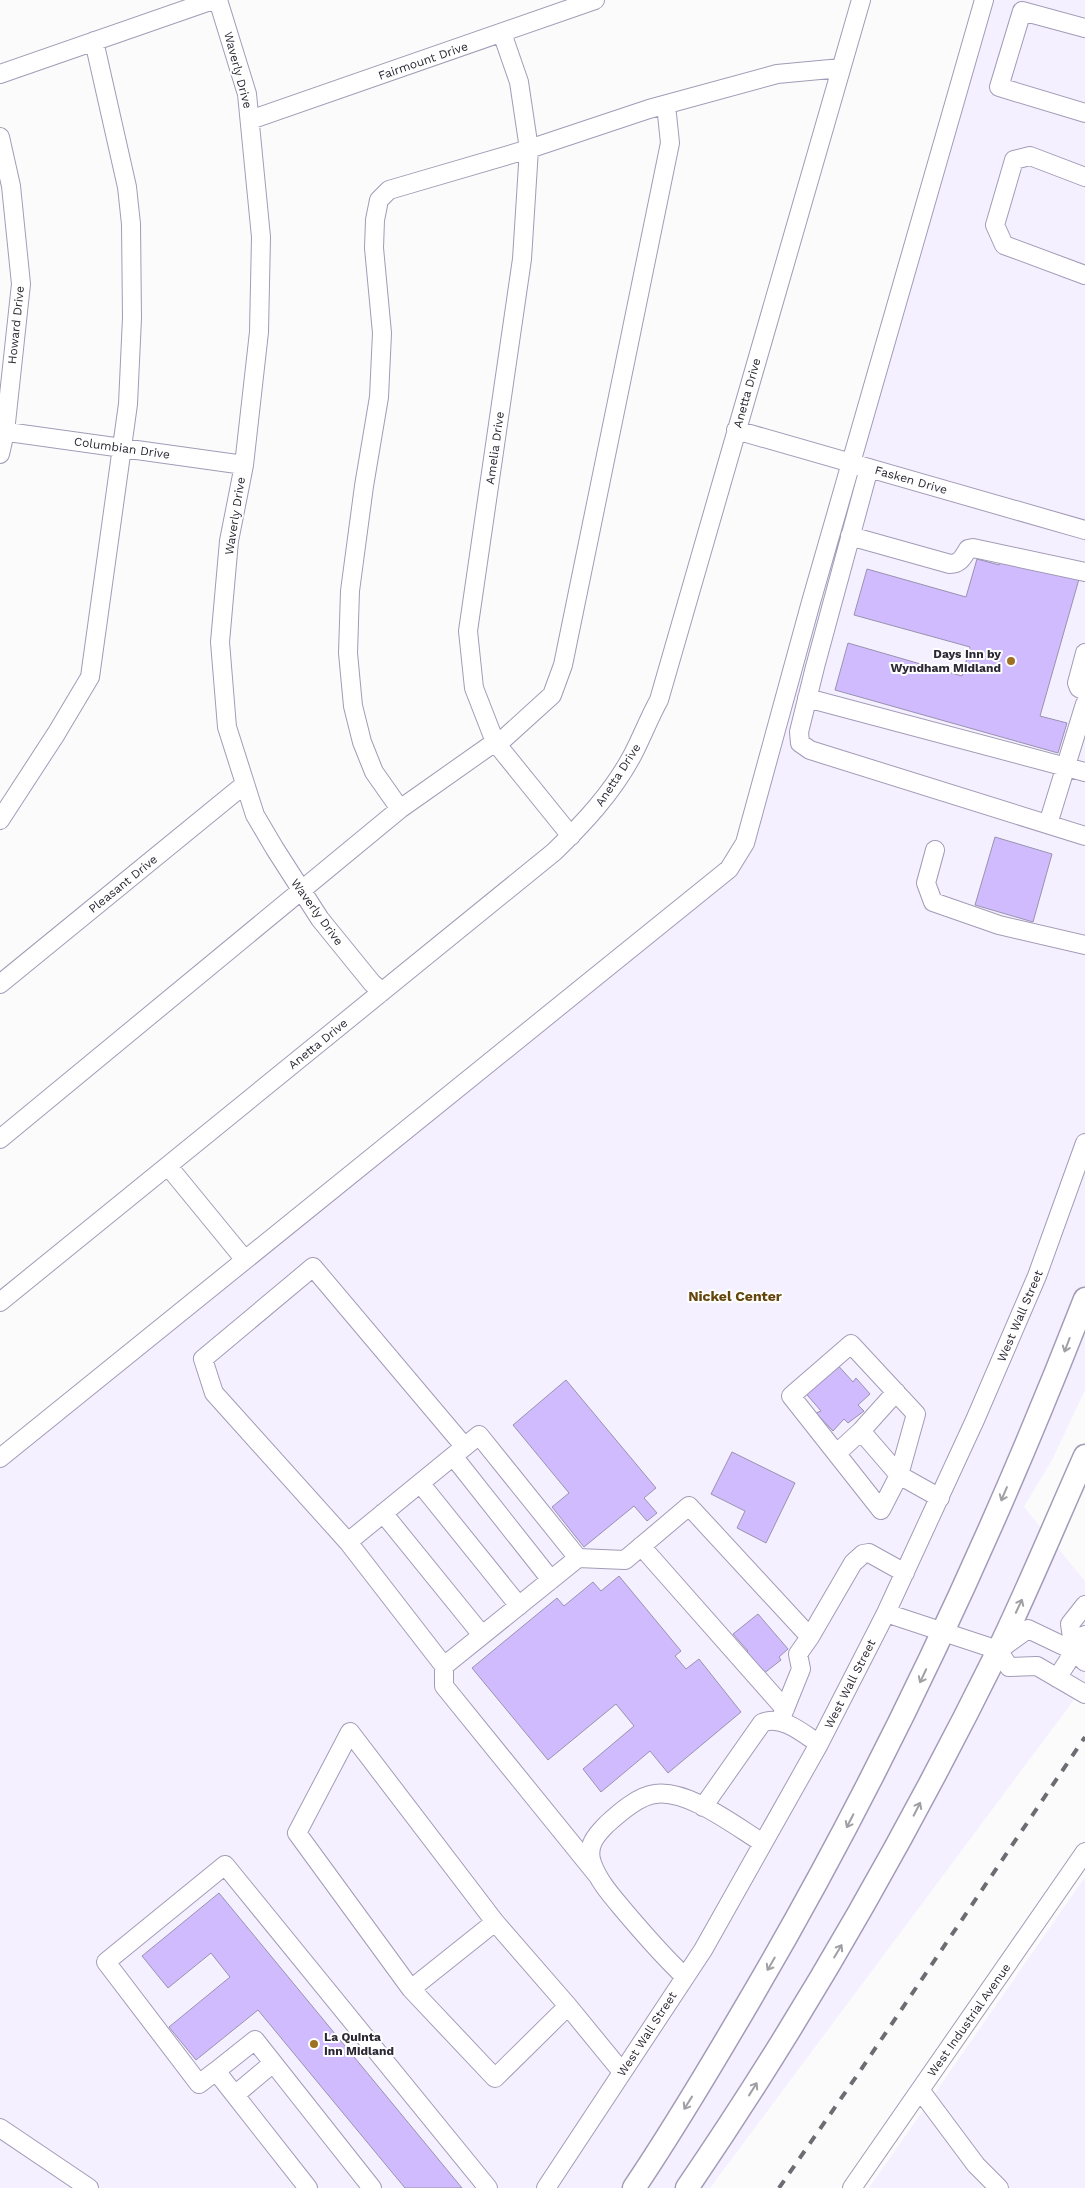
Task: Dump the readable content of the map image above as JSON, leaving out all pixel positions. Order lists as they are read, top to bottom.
{
  "streets": {
    "street": [
      "Fairmount Drive",
      "Waverly Drive",
      "Howard Drive",
      "Anetta Drive",
      "Columbian Drive",
      "Amelia Drive",
      "Fasken Drive",
      "Pleasant Drive",
      "West Wall Street",
      "West Industrial Avenue"
    ]
  },
  "crossings": [
    ["Fairmount Drive", "Waverly Drive"],
    ["Fairmount Drive", "Amelia Drive"],
    ["Waverly Drive", "Anetta Drive"],
    ["Waverly Drive", "Columbian Drive"],
    ["Waverly Drive", "Pleasant Drive"],
    ["Howard Drive", "Columbian Drive"],
    ["Anetta Drive", "Amelia Drive"],
    ["Anetta Drive", "Fasken Drive"]
  ],
  "districts": ["Nickel Center"],
  "places": ["Days Inn by Wyndham Midland", "La Quinta Inn Midland"]
}
